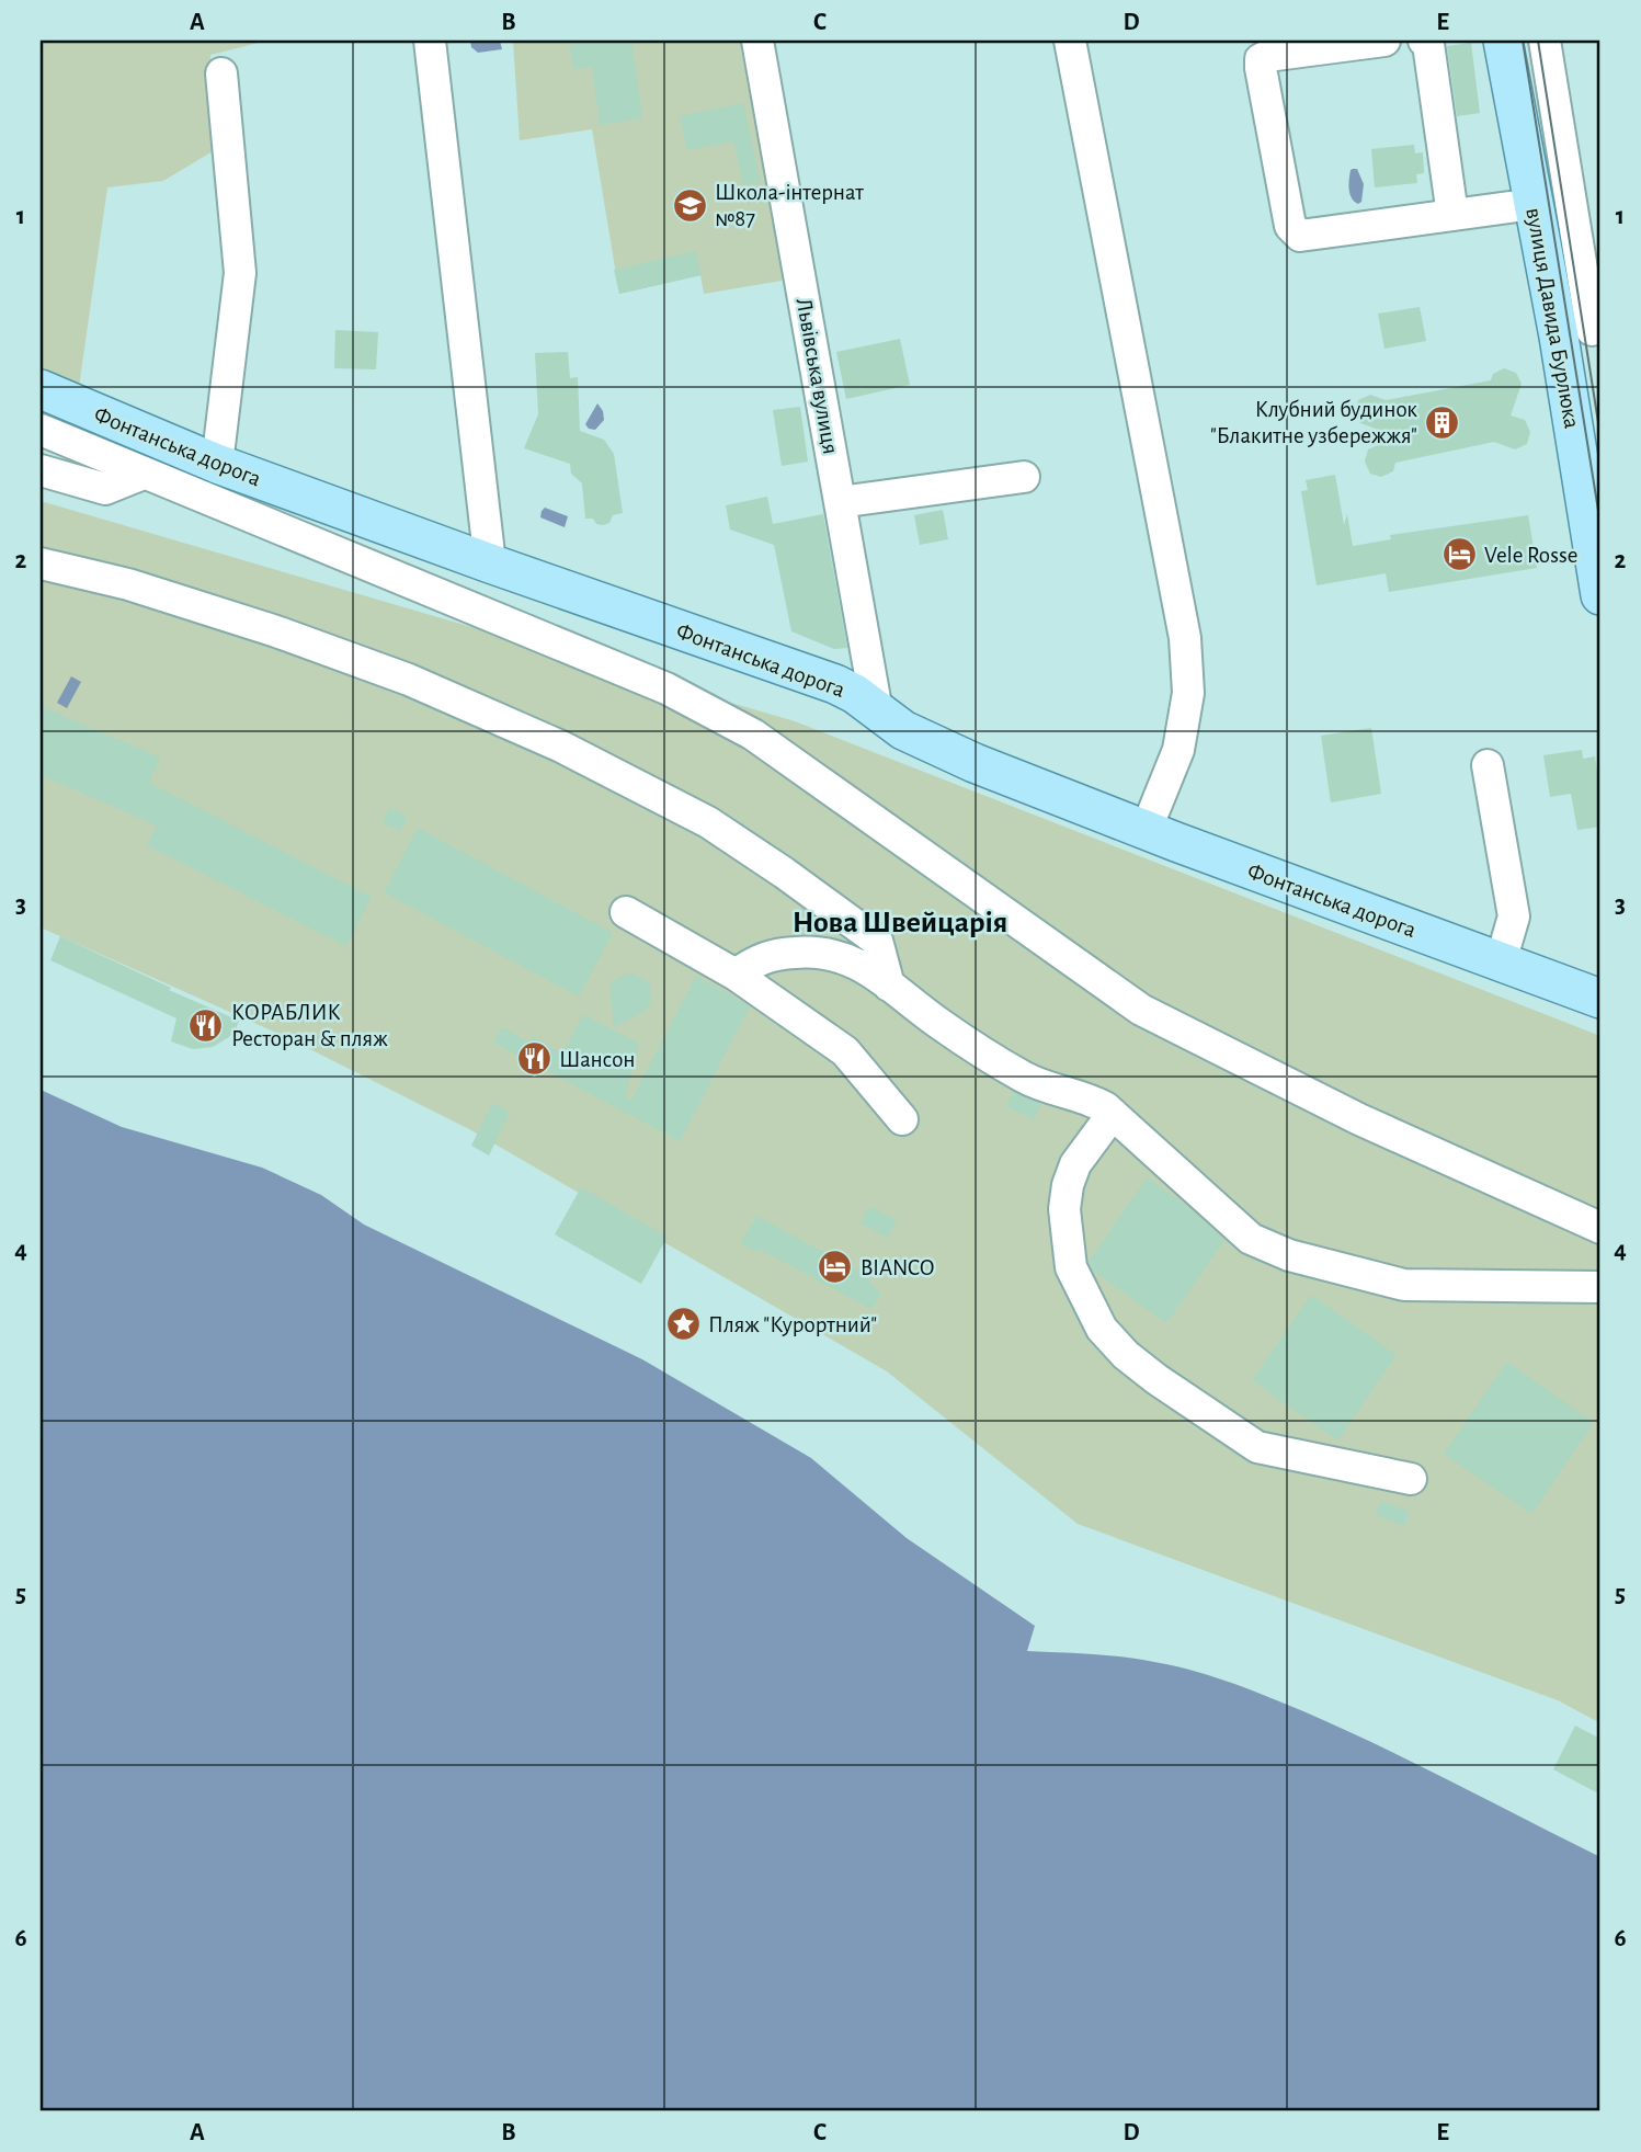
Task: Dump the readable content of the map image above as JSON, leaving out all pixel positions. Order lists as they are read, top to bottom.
{
  "streets": {
    "main road": ["вулиця Давида Бурлюка", "Фонтанська дорога"],
    "street": ["Львівська вулиця"]
  },
  "crossings": [
    ["Львівська вулиця", "Фонтанська дорога"]
  ],
  "districts": ["Нова Швейцарія"],
  "places": {
    "school or university": ["Школа-інтернат №87"],
    "building": ["Клубний будинок \"Блакитне узбережжя\""],
    "hotel": ["Vele Rosse", "BIANCO"],
    "restaurant": ["КОРАБЛИК Ресторан & пляж", "Шансон"],
    "place": ["Пляж \"Курортний\""]
  },
  "grid": {
    "columns": [
      "A",
      "B",
      "C",
      "D",
      "E"
    ],
    "rows": [
      "1",
      "2",
      "3",
      "4",
      "5",
      "6"
    ]
  }
}
